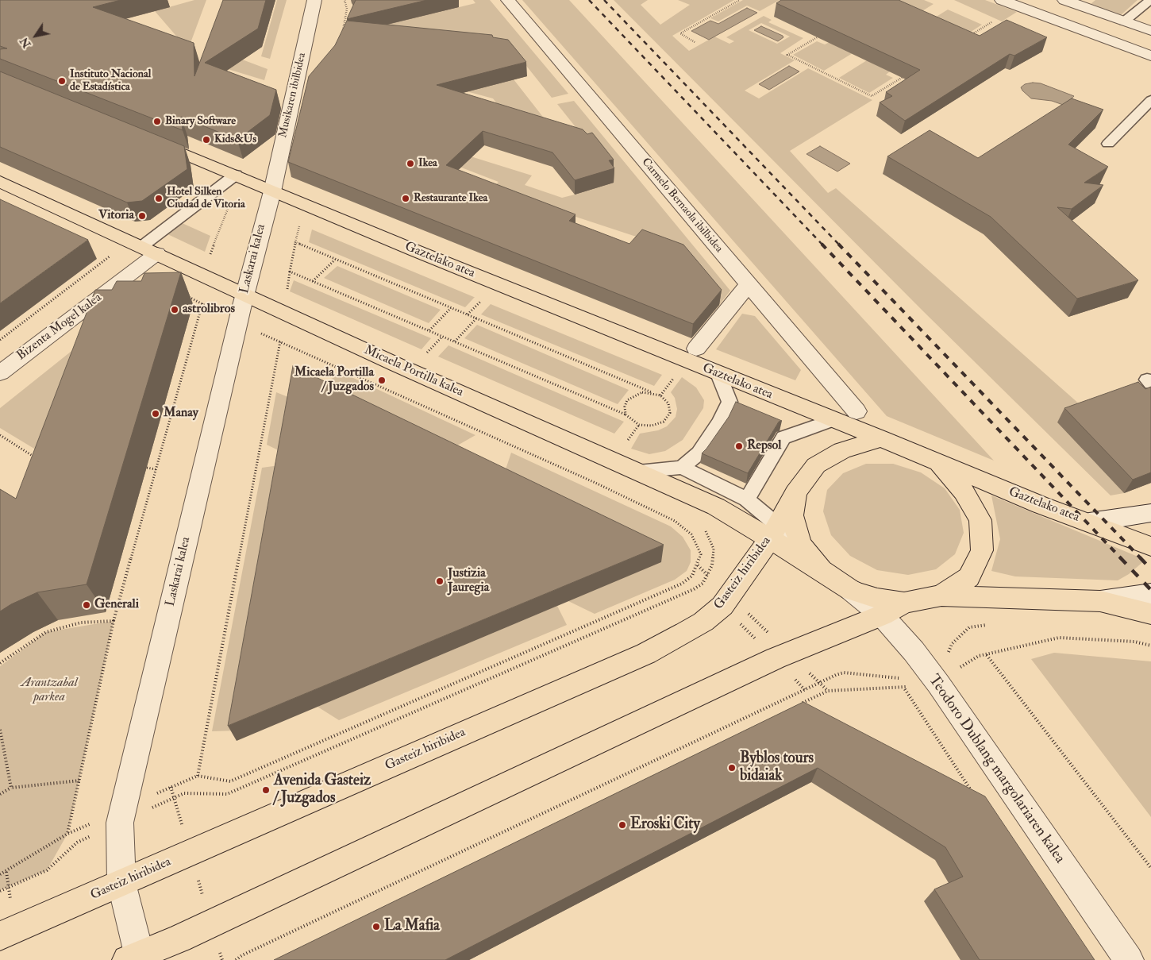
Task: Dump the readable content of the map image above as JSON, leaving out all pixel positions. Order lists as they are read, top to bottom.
{
  "streets": {
    "main road": ["Gaztelako atea", "Micaela Portilla kalea", "Gasteiz hiribidea"],
    "street": [
      "Musikaren ibilbidea",
      "Carmelo Bernaola ibilbidea",
      "Laskarai kalea",
      "Bizenta Mogel kalea",
      "Teodoro Dublang margolariaren kalea"
    ]
  },
  "crossings": [
    ["Musikaren ibilbidea", "Laskarai kalea"],
    ["Musikaren ibilbidea", "Gaztelako atea"],
    ["Laskarai kalea", "Gaztelako atea"],
    ["Laskarai kalea", "Micaela Portilla kalea"],
    ["Laskarai kalea", "Gasteiz hiribidea"],
    ["Gaztelako atea", "Teodoro Dublang margolariaren kalea"],
    ["Bizenta Mogel kalea", "Micaela Portilla kalea"],
    ["Micaela Portilla kalea", "Gasteiz hiribidea"]
  ],
  "parks": ["Arantzabal parkea"],
  "places": [
    "Instituto Nacional de Estadística",
    "Binary Software",
    "Kids&Us",
    "Ikea",
    "Hotel Silken Ciudad de Vitoria",
    "Restaurante Ikea",
    "Vitoria",
    "astrolibros",
    "Micaela Portilla / Juzgados",
    "Manay",
    "Repsol",
    "Justizia Jauregia",
    "Generali",
    "Byblos tours bidaiak",
    "Avenida Gasteiz / Juzgados",
    "Eroski City",
    "La Mafia"
  ],
  "north": "bottom left"
}
